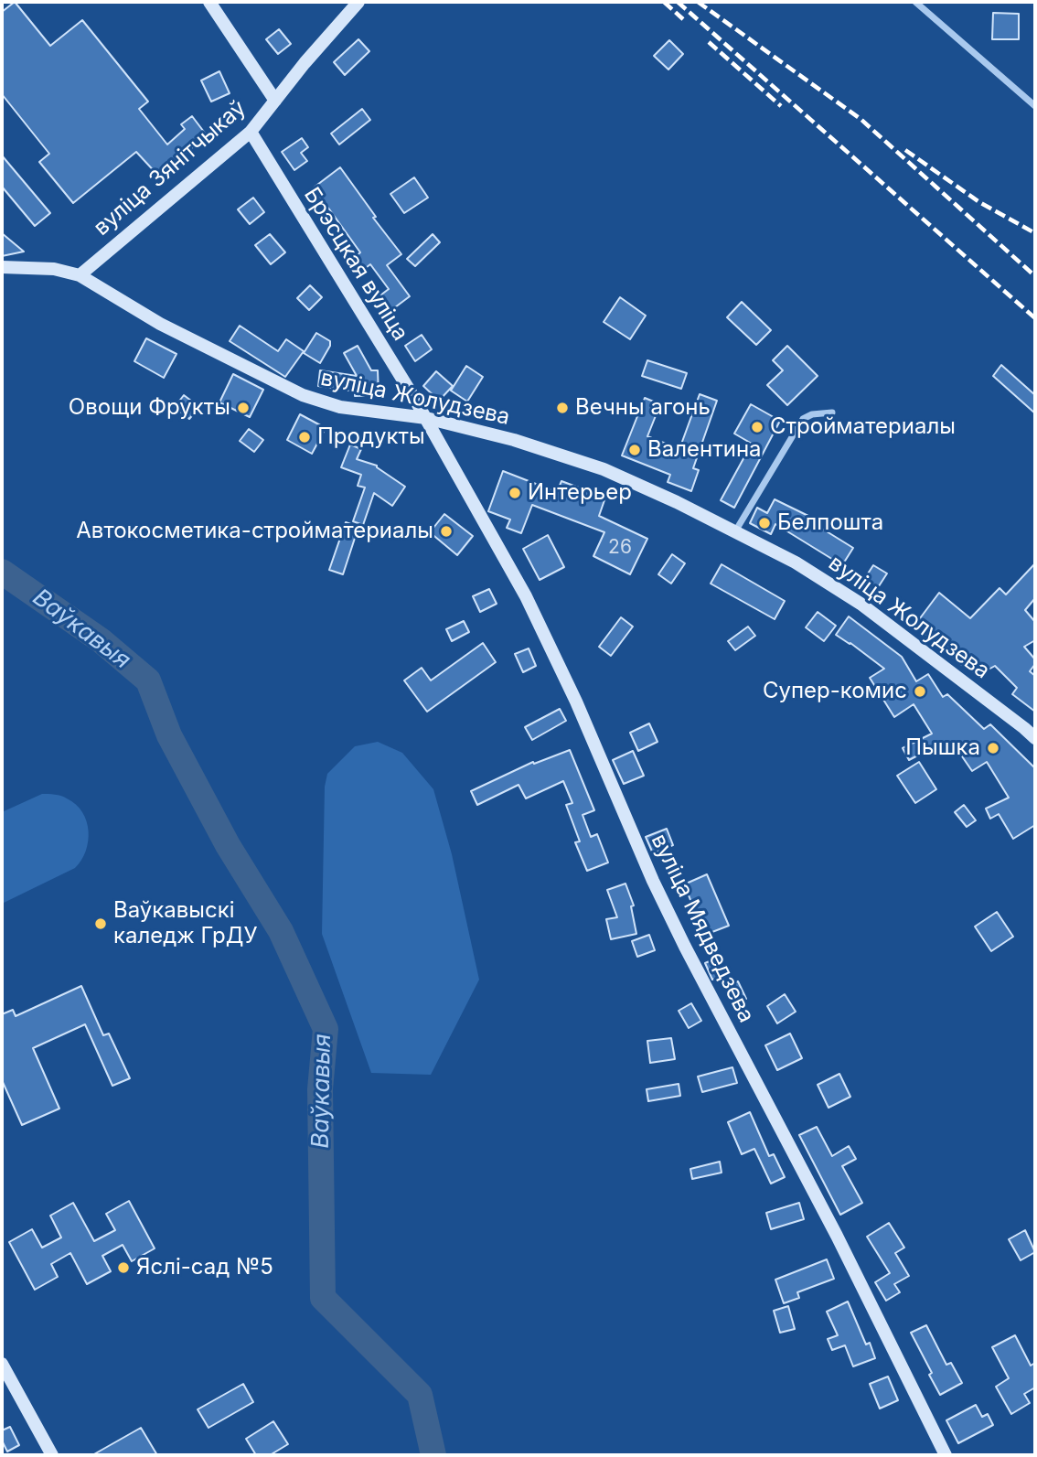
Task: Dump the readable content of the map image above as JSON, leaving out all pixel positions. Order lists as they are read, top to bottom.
{
  "streets": {
    "street": [
      "вуліца Зянітчыкаў",
      "Брэсцкая вуліца",
      "вуліца Жолудзева",
      "вуліца Мядведзева"
    ]
  },
  "crossings": [
    ["вуліца Зянітчыкаў", "Брэсцкая вуліца"],
    ["вуліца Зянітчыкаў", "вуліца Жолудзева"],
    ["Брэсцкая вуліца", "вуліца Жолудзева"],
    ["Брэсцкая вуліца", "вуліца Мядведзева"],
    ["вуліца Жолудзева", "вуліца Мядведзева"]
  ],
  "water": ["Ваўкавыя"],
  "places": [
    "Овощи Фрукты",
    "Вечны агонь",
    "Стройматериалы",
    "Продукты",
    "Валентина",
    "Интерьер",
    "Белпошта",
    "Автокосметика-стройматериалы",
    "Супер-комис",
    "Пышка",
    "Ваўкавыскі каледж ГрДУ",
    "Яслі-сад №5"
  ],
  "house_numbers": ["26"]
}
